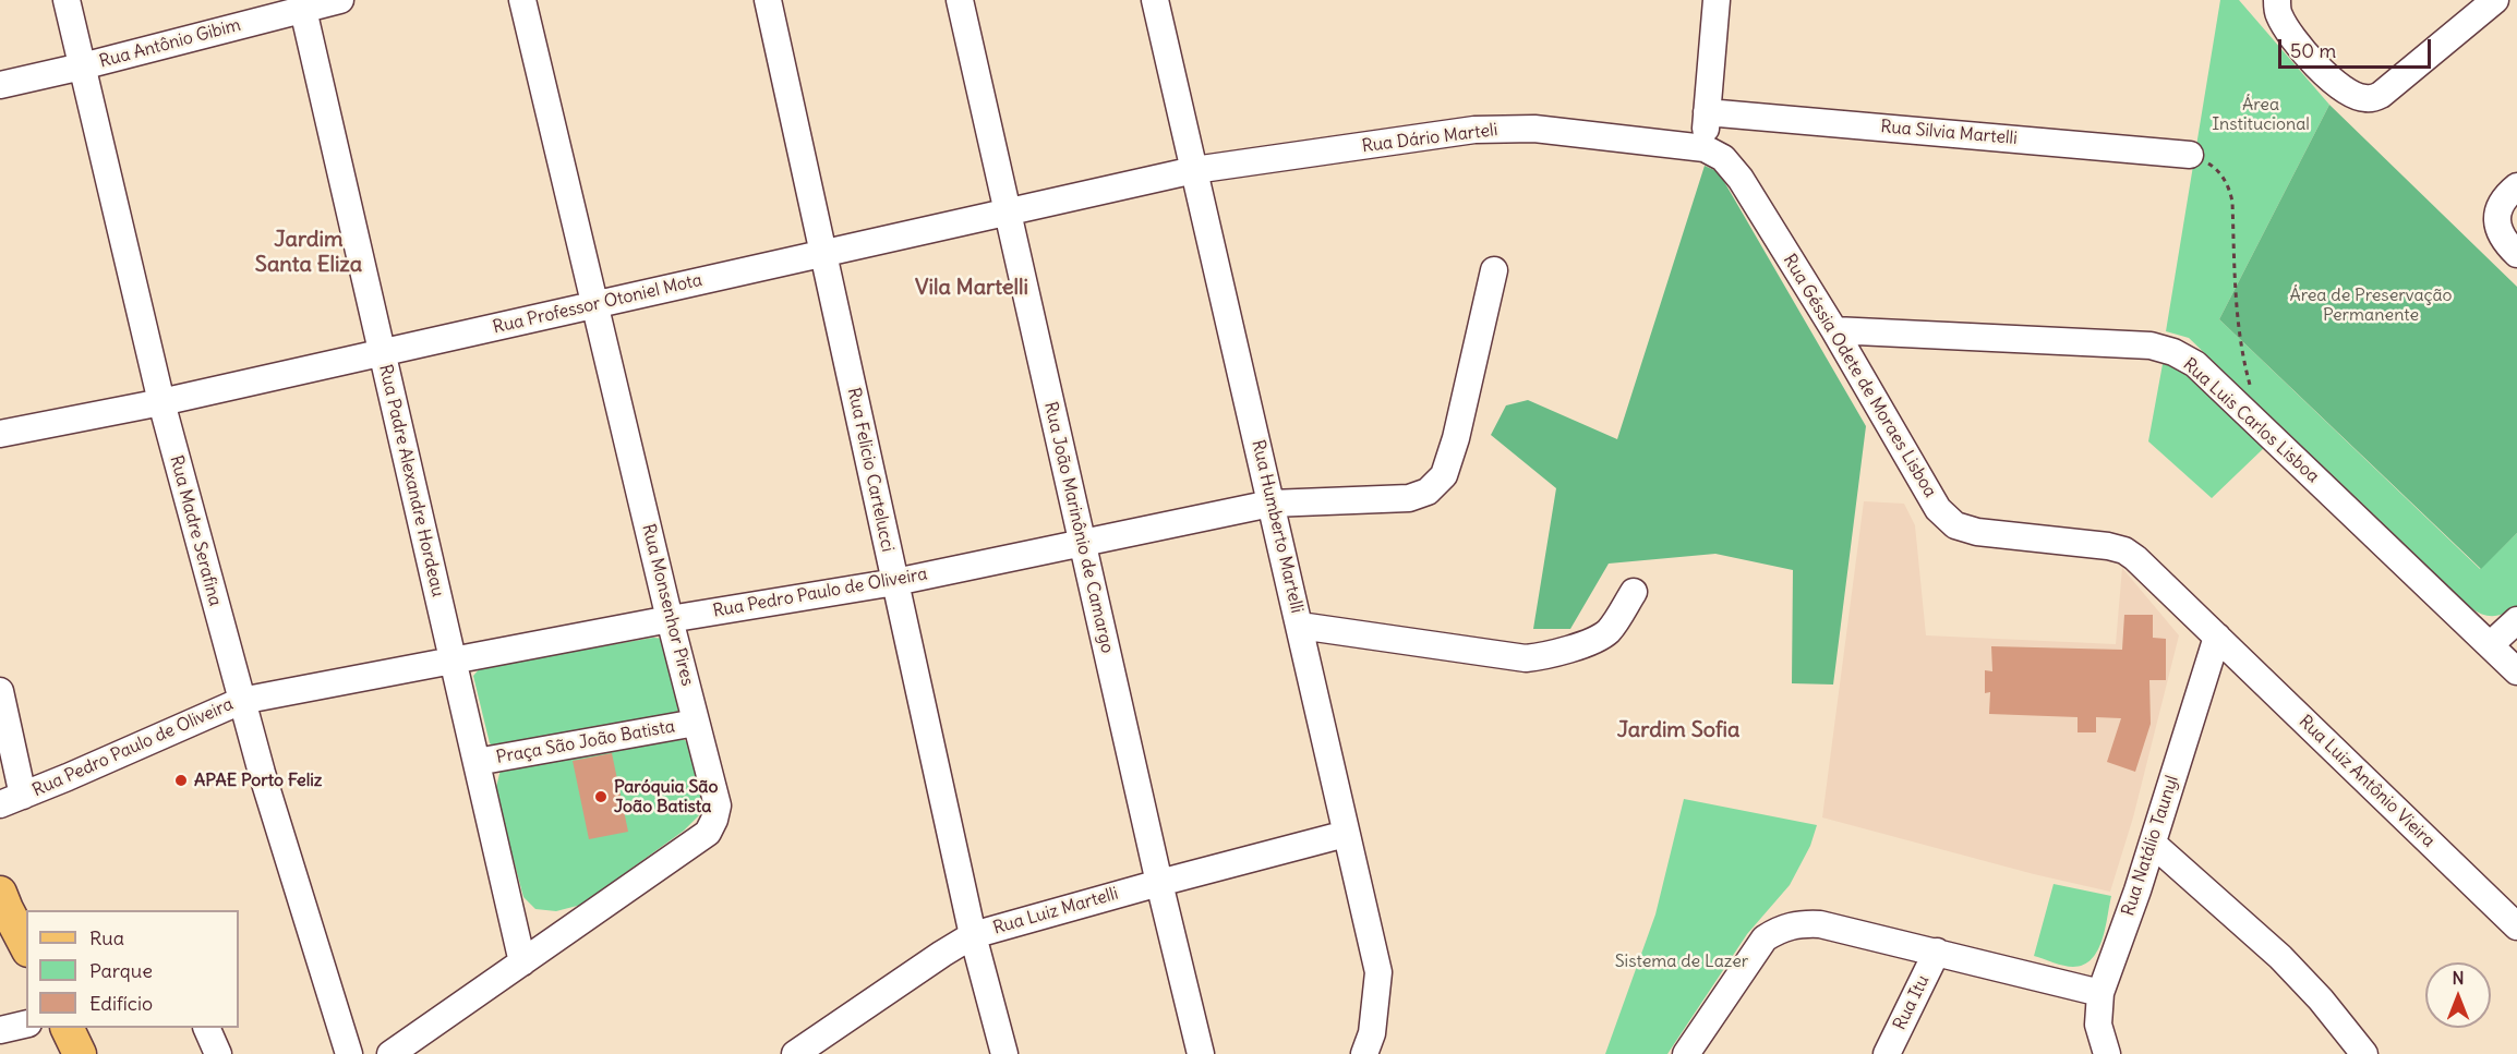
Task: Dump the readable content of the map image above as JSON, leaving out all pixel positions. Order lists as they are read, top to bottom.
{
  "streets": {
    "street": [
      "Rua Antônio Gibim",
      "Rua Silvia Martelli",
      "Rua Dário Marteli",
      "Rua Professor Otoniel Mota",
      "Rua Géssia Odete de Moraes Lisboa",
      "Rua Luis Carlos Lisboa",
      "Rua Felicio Cartelucci",
      "Rua Padre Alexandre Hordeau",
      "Rua Humberto Martelli",
      "Rua João Marinônio de Camargo",
      "Rua Madre Serafina",
      "Rua Pedro Paulo de Oliveira",
      "Rua Monsenhor Pires",
      "Praça São João Batista",
      "Rua Luiz Antônio Vieira",
      "Rua Natálio Taunyl",
      "Rua Luiz Martelli",
      "Rua Itu"
    ]
  },
  "crossings": [
    ["Rua Antônio Gibim", "Rua Padre Alexandre Hordeau"],
    ["Rua Antônio Gibim", "Rua Madre Serafina"],
    ["Rua Dário Marteli", "Rua Professor Otoniel Mota"],
    ["Rua Dário Marteli", "Rua Géssia Odete de Moraes Lisboa"],
    ["Rua Dário Marteli", "Rua Humberto Martelli"],
    ["Rua Professor Otoniel Mota", "Rua Felicio Cartelucci"],
    ["Rua Professor Otoniel Mota", "Rua Padre Alexandre Hordeau"],
    ["Rua Professor Otoniel Mota", "Rua Humberto Martelli"],
    ["Rua Professor Otoniel Mota", "Rua João Marinônio de Camargo"],
    ["Rua Professor Otoniel Mota", "Rua Madre Serafina"],
    ["Rua Professor Otoniel Mota", "Rua Monsenhor Pires"],
    ["Rua Géssia Odete de Moraes Lisboa", "Rua Luis Carlos Lisboa"],
    ["Rua Géssia Odete de Moraes Lisboa", "Rua Luiz Antônio Vieira"],
    ["Rua Géssia Odete de Moraes Lisboa", "Rua Natálio Taunyl"],
    ["Rua Felicio Cartelucci", "Rua Pedro Paulo de Oliveira"],
    ["Rua Felicio Cartelucci", "Rua Luiz Martelli"],
    ["Rua Padre Alexandre Hordeau", "Rua Pedro Paulo de Oliveira"],
    ["Rua Padre Alexandre Hordeau", "Rua Monsenhor Pires"],
    ["Rua Padre Alexandre Hordeau", "Praça São João Batista"],
    ["Rua Humberto Martelli", "Rua Pedro Paulo de Oliveira"],
    ["Rua Humberto Martelli", "Rua Luiz Martelli"],
    ["Rua João Marinônio de Camargo", "Rua Pedro Paulo de Oliveira"],
    ["Rua João Marinônio de Camargo", "Rua Luiz Martelli"],
    ["Rua Madre Serafina", "Rua Pedro Paulo de Oliveira"],
    ["Rua Pedro Paulo de Oliveira", "Rua Monsenhor Pires"],
    ["Rua Monsenhor Pires", "Praça São João Batista"],
    ["Rua Luiz Antônio Vieira", "Rua Natálio Taunyl"]
  ],
  "districts": ["Jardim Santa Eliza", "Vila Martelli", "Jardim Sofia"],
  "parks": ["Área Institucional", "Área de Preservação Permanente", "Sistema de Lazer"],
  "places": ["APAE Porto Feliz", "Paróquia São João Batista"],
  "legend": ["Rua", "Parque", "Edifício"],
  "scale_bar": "50 m",
  "north": "top"
}
